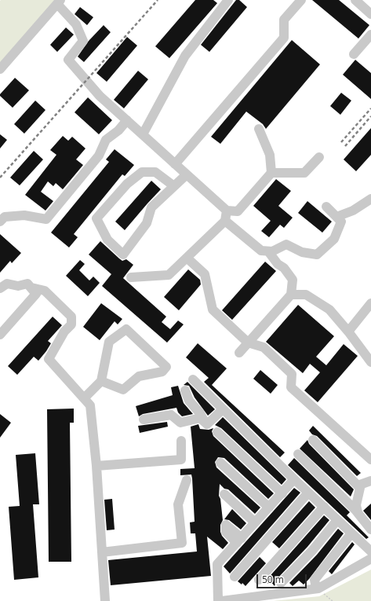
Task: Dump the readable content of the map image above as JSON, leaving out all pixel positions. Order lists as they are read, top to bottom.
{
  "scale_bar": "50 m"
}
